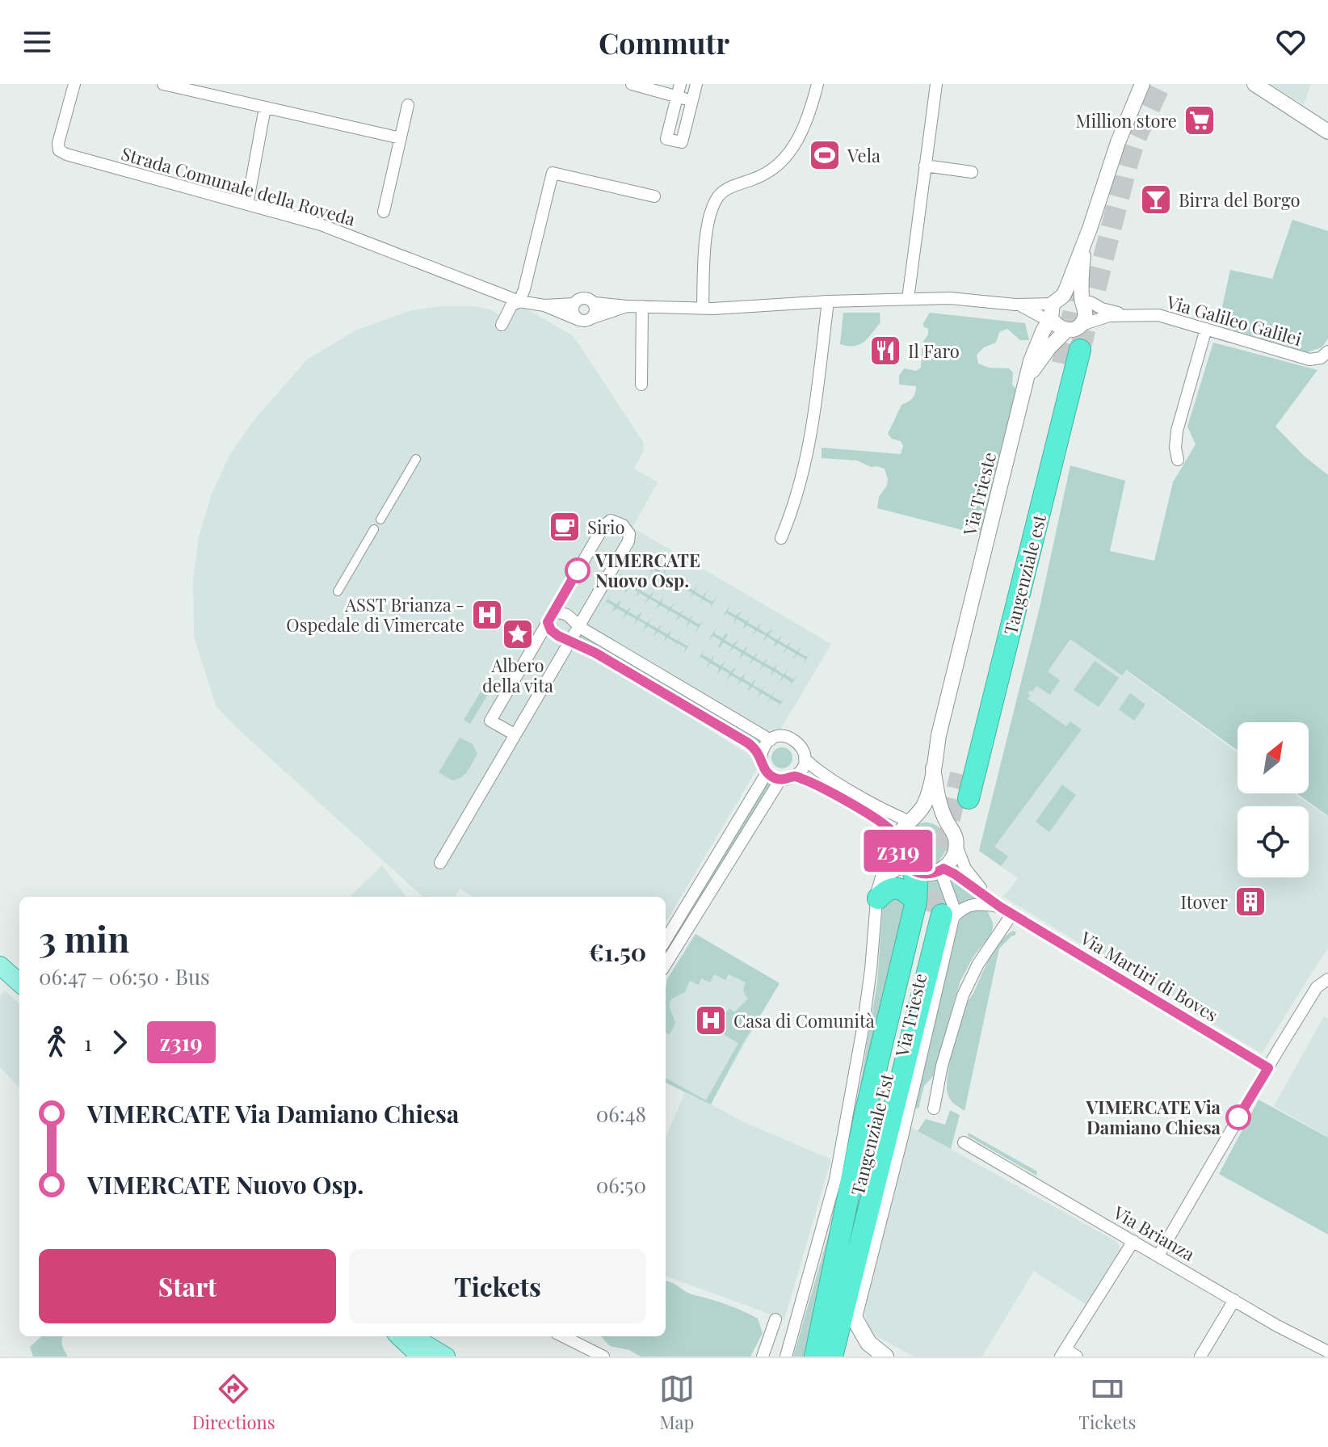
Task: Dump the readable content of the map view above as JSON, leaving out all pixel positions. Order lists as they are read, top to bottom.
{
  "streets": {
    "highway": ["Tangenziale est", "Tangenziale Est"],
    "street": [
      "Strada Comunale della Roveda",
      "Via Galileo Galilei",
      "Via Trieste",
      "Via Martiri di Boves",
      "Via Brianza"
    ]
  },
  "crossings": [
    ["Strada Comunale della Roveda", "Via Galileo Galilei"],
    ["Strada Comunale della Roveda", "Via Trieste"],
    ["Via Galileo Galilei", "Via Trieste"],
    ["Via Trieste", "Via Martiri di Boves"],
    ["Via Trieste", "Tangenziale Est"],
    ["Via Martiri di Boves", "Tangenziale Est"]
  ],
  "places": {
    "supermarket": ["Million store"],
    "sports": ["Vela"],
    "bar": ["Birra del Borgo"],
    "restaurant": ["Il Faro"],
    "cafe": ["Sirio"],
    "other": ["VIMERCATE Nuovo Osp.", "VIMERCATE Via Damiano Chiesa"],
    "hospital": ["ASST Brianza - Ospedale di Vimercate", "Casa di Comunità"],
    "place": ["Albero della vita"],
    "building": ["Itover"]
  },
  "lines": ["bus line z319"],
  "north": "top right",
  "page": {
    "header": "Commutr",
    "on_map": "z319",
    "heading": ["3 min", "06:47 – 06:50 · Bus", "€1.50"],
    "legs": ["1", "z319"],
    "list": [
      {
        "name": "VIMERCATE Via Damiano Chiesa",
        "value": "06:48"
      },
      {
        "name": "VIMERCATE Nuovo Osp.",
        "value": "06:50"
      }
    ],
    "buttons": ["Start", "Tickets"],
    "tabs": ["Directions", "Map", "Tickets"]
  }
}
